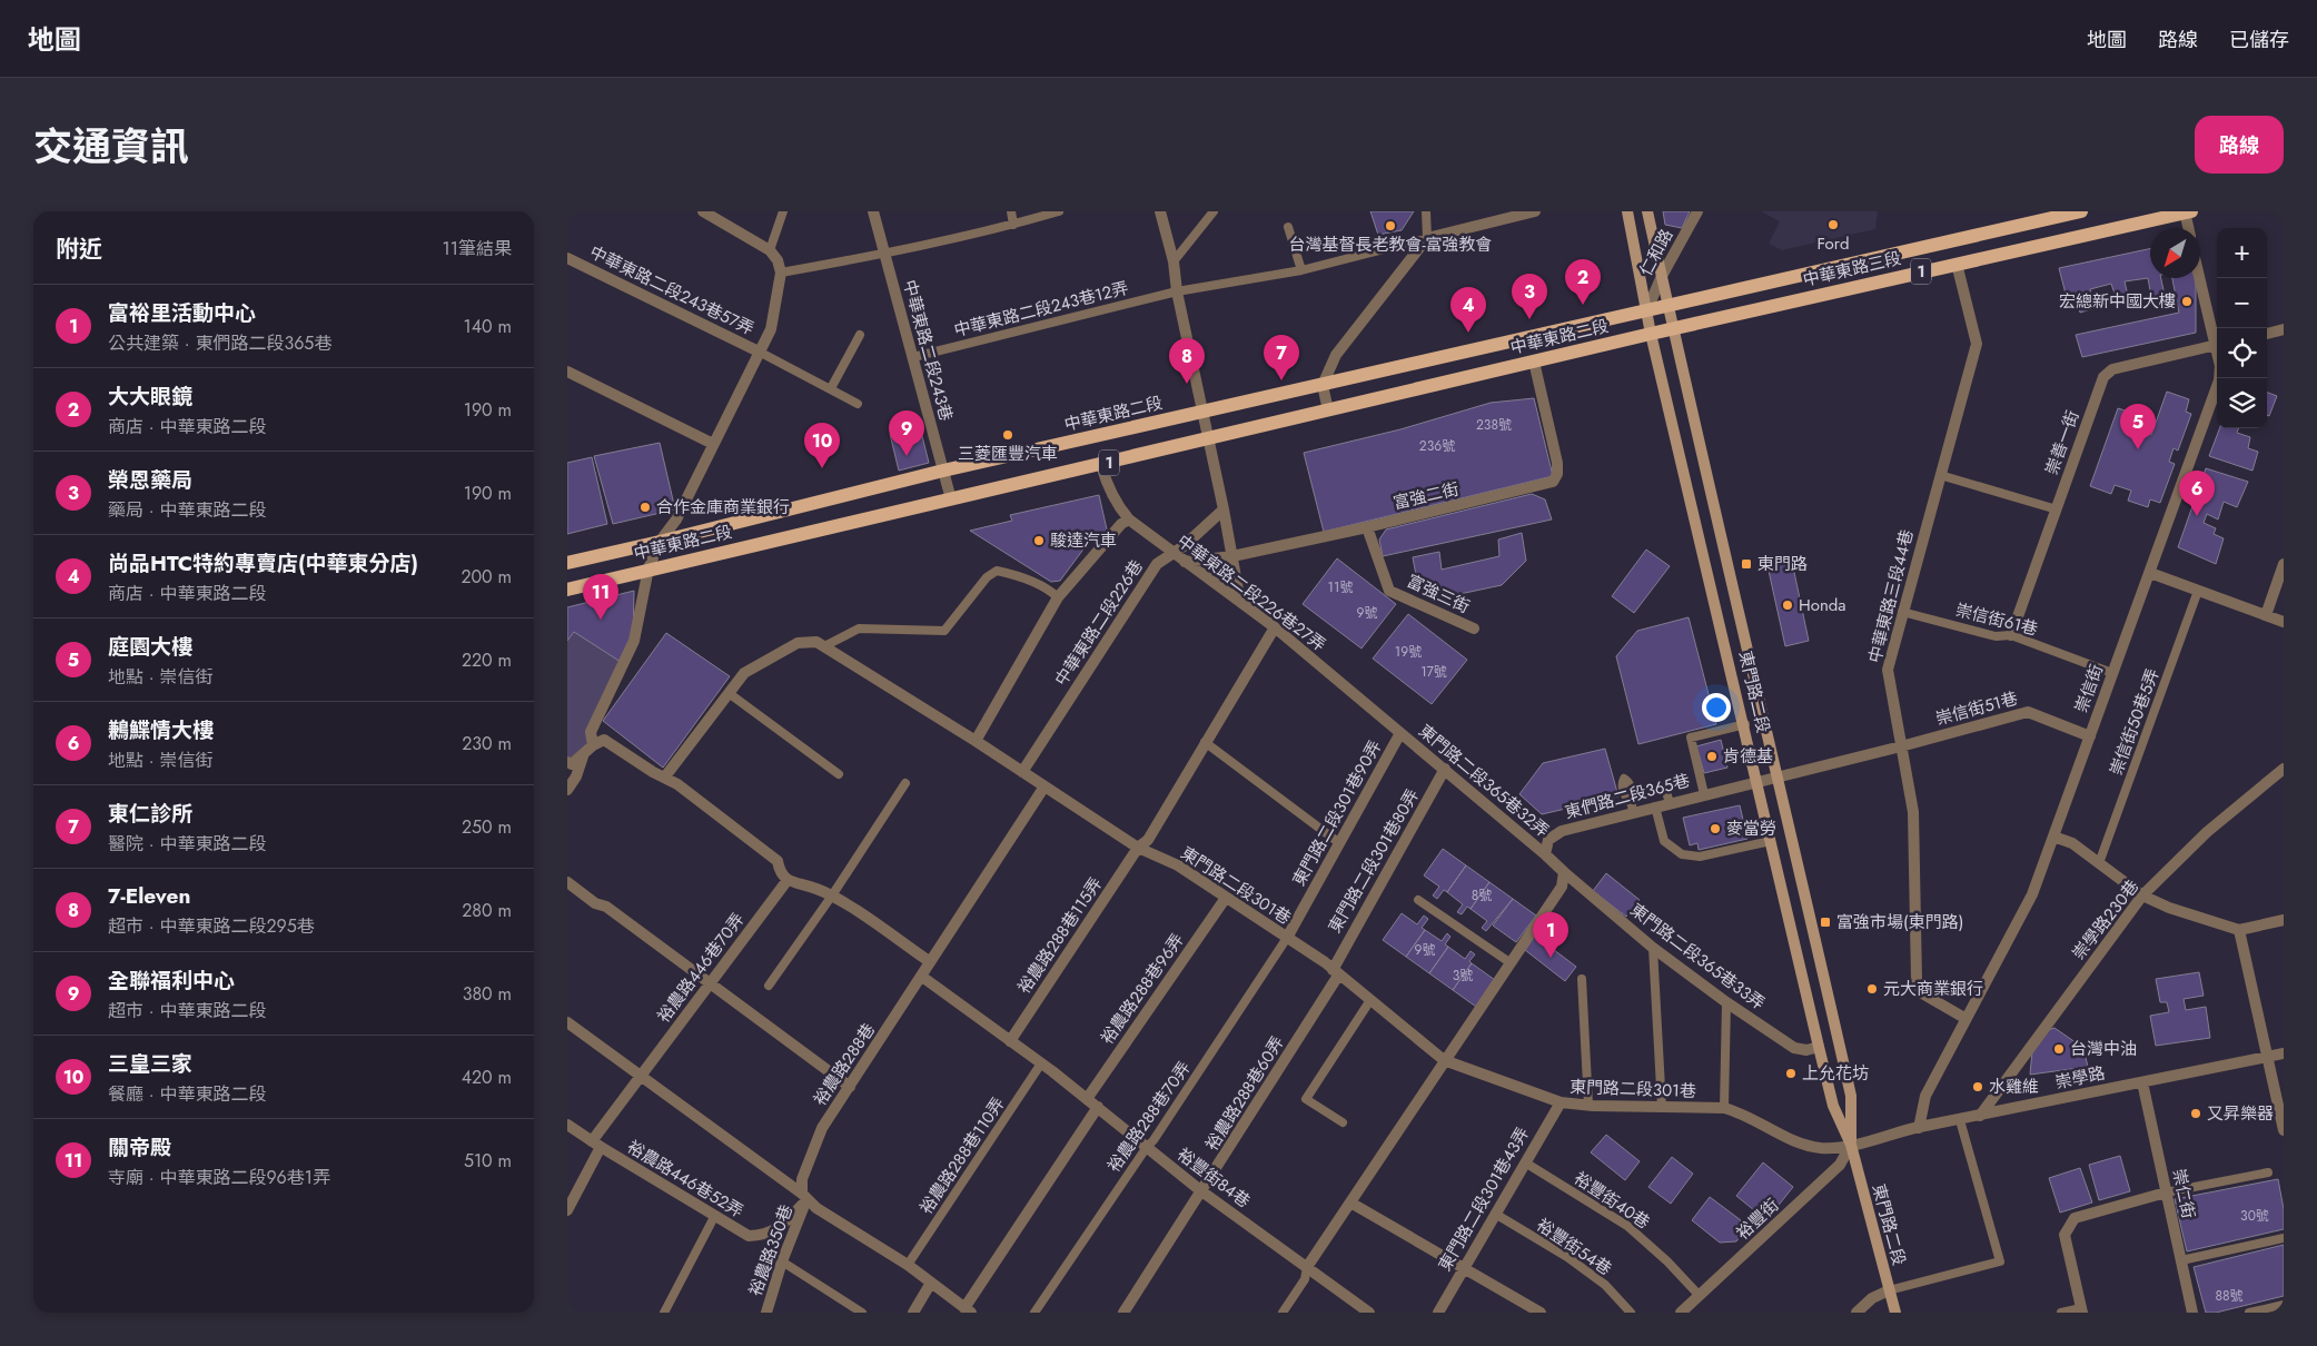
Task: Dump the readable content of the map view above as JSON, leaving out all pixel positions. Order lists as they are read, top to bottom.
{
  "streets": {
    "main road": [
      "中華東路三段",
      "1",
      "中華東路二段",
      "東門路二段"
    ],
    "street": [
      "仁和路",
      "中華東路二段243巷57弄",
      "中華東路二段243巷",
      "崇善一街",
      "富強二街",
      "中華東路二段226巷27弄",
      "富強三街",
      "中華東路三段44巷",
      "中華東路二段226巷",
      "崇信街",
      "崇信街51巷",
      "東門路二段365巷32弄",
      "東們路二段365巷",
      "東門路二段301巷90弄",
      "東門路二段301巷80弄",
      "東門路二段301巷",
      "崇學路230巷",
      "裕農路288巷115弄",
      "東門路二段365巷33弄",
      "裕農路446巷70弄",
      "裕農路288巷96弄",
      "裕農路288巷",
      "崇學路",
      "裕農路288巷60弄",
      "裕豐街84巷",
      "裕農路446巷52弄",
      "崇仁街",
      "東門路二段301巷43弄",
      "裕豐街",
      "裕農路350巷"
    ],
    "lane": [
      "中華東路二段243巷12弄",
      "崇信街61巷",
      "崇信街50巷5弄",
      "裕農路288巷70弄",
      "裕農路288巷110弄",
      "裕豐街40巷",
      "裕豐街54巷"
    ]
  },
  "crossings": [
    ["仁和路", "中華東路二段"],
    ["仁和路", "東門路二段"],
    ["中華東路三段", "中華東路二段"],
    ["中華東路三段", "中華東路三段44巷"],
    ["中華東路三段", "東門路二段"],
    ["中華東路二段243巷12弄", "中華東路二段243巷"],
    ["中華東路二段", "中華東路二段243巷"],
    ["中華東路二段", "富強二街"],
    ["中華東路二段", "中華東路二段226巷27弄"],
    ["中華東路二段", "東門路二段"],
    ["崇善一街", "崇信街61巷"],
    ["富強二街", "中華東路二段226巷27弄"],
    ["富強二街", "富強三街"],
    ["中華東路二段226巷27弄", "中華東路二段226巷"],
    ["中華東路二段226巷27弄", "東門路二段365巷32弄"],
    ["中華東路二段226巷27弄", "東門路二段301巷90弄"],
    ["中華東路二段226巷27弄", "裕農路288巷115弄"],
    ["中華東路三段44巷", "崇信街61巷"],
    ["中華東路三段44巷", "崇信街"],
    ["中華東路三段44巷", "崇信街51巷"],
    ["崇信街61巷", "崇信街"],
    ["中華東路二段226巷", "東門路二段301巷"],
    ["崇信街", "崇信街51巷"],
    ["崇信街", "崇學路"],
    ["東門路二段", "崇信街51巷"],
    ["東門路二段", "東們路二段365巷"],
    ["東門路二段", "東門路二段301巷"],
    ["東門路二段", "東門路二段365巷33弄"],
    ["東門路二段", "崇學路"],
    ["東門路二段", "裕豐街"],
    ["崇信街51巷", "東們路二段365巷"],
    ["東門路二段365巷32弄", "東們路二段365巷"],
    ["東門路二段365巷32弄", "東門路二段301巷90弄"],
    ["東門路二段365巷32弄", "東門路二段301巷80弄"],
    ["東門路二段301巷90弄", "東門路二段301巷"],
    ["東門路二段301巷90弄", "裕農路288巷70弄"],
    ["東門路二段301巷80弄", "東門路二段301巷"],
    ["東門路二段301巷80弄", "裕農路288巷60弄"],
    ["東門路二段301巷", "裕農路288巷115弄"],
    ["東門路二段301巷", "裕農路288巷96弄"],
    ["東門路二段301巷", "裕農路288巷"],
    ["東門路二段301巷", "崇學路"],
    ["東門路二段301巷", "裕農路288巷60弄"],
    ["東門路二段301巷", "裕農路288巷70弄"],
    ["東門路二段301巷", "東門路二段301巷43弄"],
    ["東門路二段301巷", "裕豐街"],
    ["崇學路230巷", "崇學路"],
    ["裕農路288巷115弄", "裕豐街84巷"],
    ["裕農路446巷70弄", "裕農路446巷52弄"],
    ["裕農路288巷96弄", "裕豐街84巷"],
    ["裕農路288巷", "裕豐街84巷"],
    ["裕農路288巷", "裕農路446巷52弄"],
    ["裕農路288巷", "裕農路350巷"],
    ["崇學路", "崇仁街"],
    ["崇學路", "裕豐街"],
    ["裕農路288巷60弄", "裕豐街84巷"],
    ["裕農路288巷70弄", "裕豐街84巷"],
    ["裕農路288巷110弄", "裕豐街84巷"],
    ["裕農路446巷52弄", "裕農路350巷"],
    ["東門路二段301巷43弄", "裕豐街40巷"],
    ["東門路二段301巷43弄", "裕豐街54巷"],
    ["裕豐街40巷", "裕豐街"]
  ],
  "places": {
    "other": [
      "Ford",
      "台灣基督長老教會-富強教會",
      "宏總新中國大樓",
      "三菱匯豐汽車",
      "合作金庫商業銀行",
      "駿達汽車",
      "Honda",
      "肯德基",
      "麥當勞",
      "元大商業銀行",
      "台灣中油",
      "上允花坊",
      "水雞維",
      "又昇樂器"
    ],
    "transit": ["東門路", "富強市場(東門路)"]
  },
  "house_numbers": [
    "238號",
    "236號",
    "11號",
    "9號",
    "19號",
    "17號",
    "8號",
    "9號",
    "3號",
    "30號",
    "88號"
  ],
  "north": "bottom left",
  "page": {
    "header": "地圖",
    "nav": ["地圖", "路線", "已儲存"],
    "title": "交通資訊",
    "buttons": "路線",
    "heading": ["附近", "11筆結果"],
    "map_buttons": ["+", "−"],
    "pins": [
      "2",
      "3",
      "4",
      "7",
      "8",
      "5",
      "9",
      "10",
      "6",
      "11",
      "1"
    ],
    "list": [
      {
        "mark": "1",
        "name": "富裕里活動中心",
        "note": "公共建築 · 東們路二段365巷",
        "value": "140 m"
      },
      {
        "mark": "2",
        "name": "大大眼鏡",
        "note": "商店 · 中華東路二段",
        "value": "190 m"
      },
      {
        "mark": "3",
        "name": "榮恩藥局",
        "note": "藥局 · 中華東路二段",
        "value": "190 m"
      },
      {
        "mark": "4",
        "name": "尚品HTC特約專賣店(中華東分店)",
        "note": "商店 · 中華東路二段",
        "value": "200 m"
      },
      {
        "mark": "5",
        "name": "庭園大樓",
        "note": "地點 · 崇信街",
        "value": "220 m"
      },
      {
        "mark": "6",
        "name": "鶼鰈情大樓",
        "note": "地點 · 崇信街",
        "value": "230 m"
      },
      {
        "mark": "7",
        "name": "東仁診所",
        "note": "醫院 · 中華東路二段",
        "value": "250 m"
      },
      {
        "mark": "8",
        "name": "7-Eleven",
        "note": "超市 · 中華東路二段295巷",
        "value": "280 m"
      },
      {
        "mark": "9",
        "name": "全聯福利中心",
        "note": "超市 · 中華東路二段",
        "value": "380 m"
      },
      {
        "mark": "10",
        "name": "三皇三家",
        "note": "餐廳 · 中華東路二段",
        "value": "420 m"
      },
      {
        "mark": "11",
        "name": "關帝殿",
        "note": "寺廟 · 中華東路二段96巷1弄",
        "value": "510 m"
      }
    ]
  }
}
